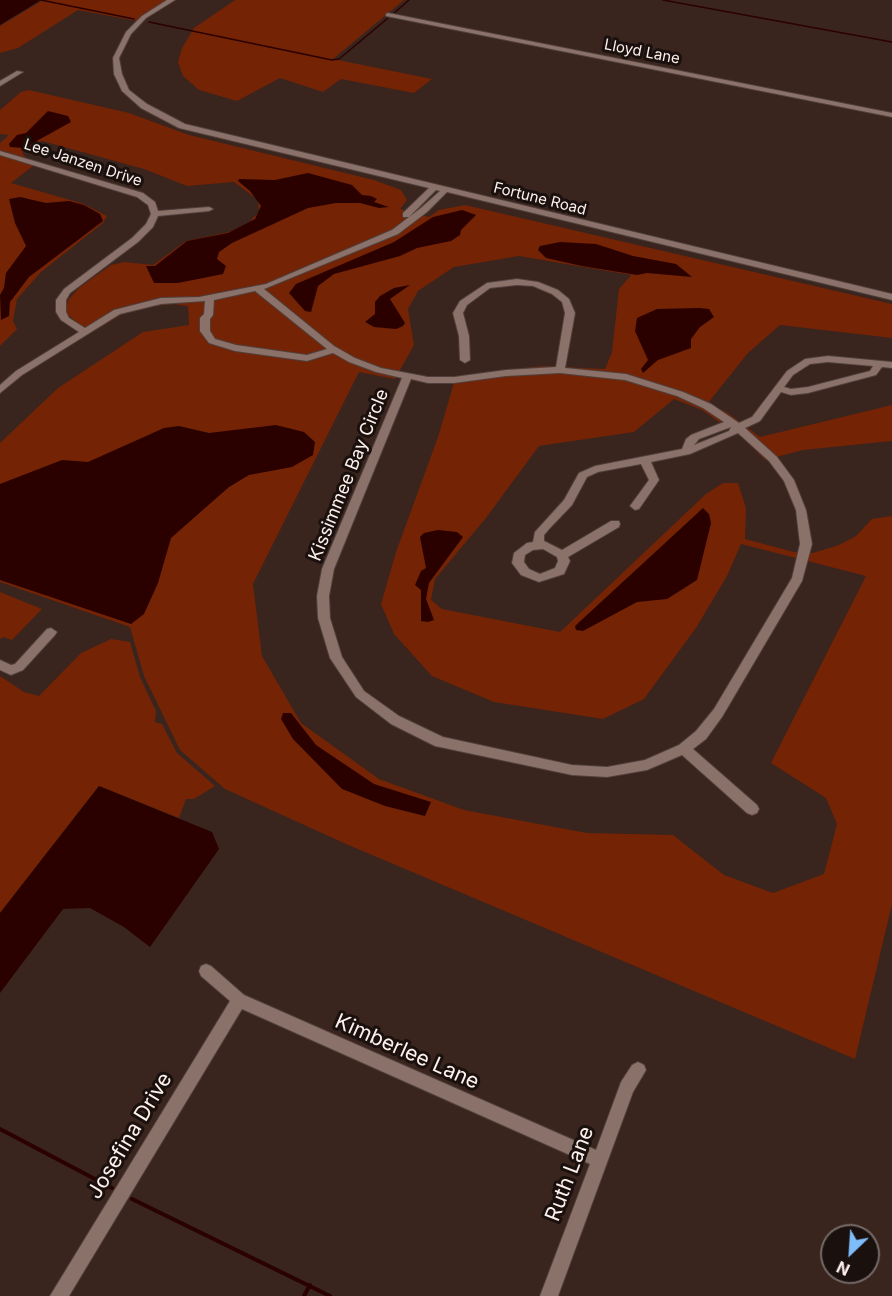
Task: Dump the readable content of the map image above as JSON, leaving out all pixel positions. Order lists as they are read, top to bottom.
{
  "streets": {
    "street": [
      "Lloyd Lane",
      "Lee Janzen Drive",
      "Fortune Road",
      "Kissimmee Bay Circle",
      "Kimberlee Lane",
      "Josefina Drive",
      "Ruth Lane"
    ]
  },
  "crossings": [
    ["Kimberlee Lane", "Josefina Drive"],
    ["Kimberlee Lane", "Ruth Lane"]
  ],
  "north": "bottom left"
}
